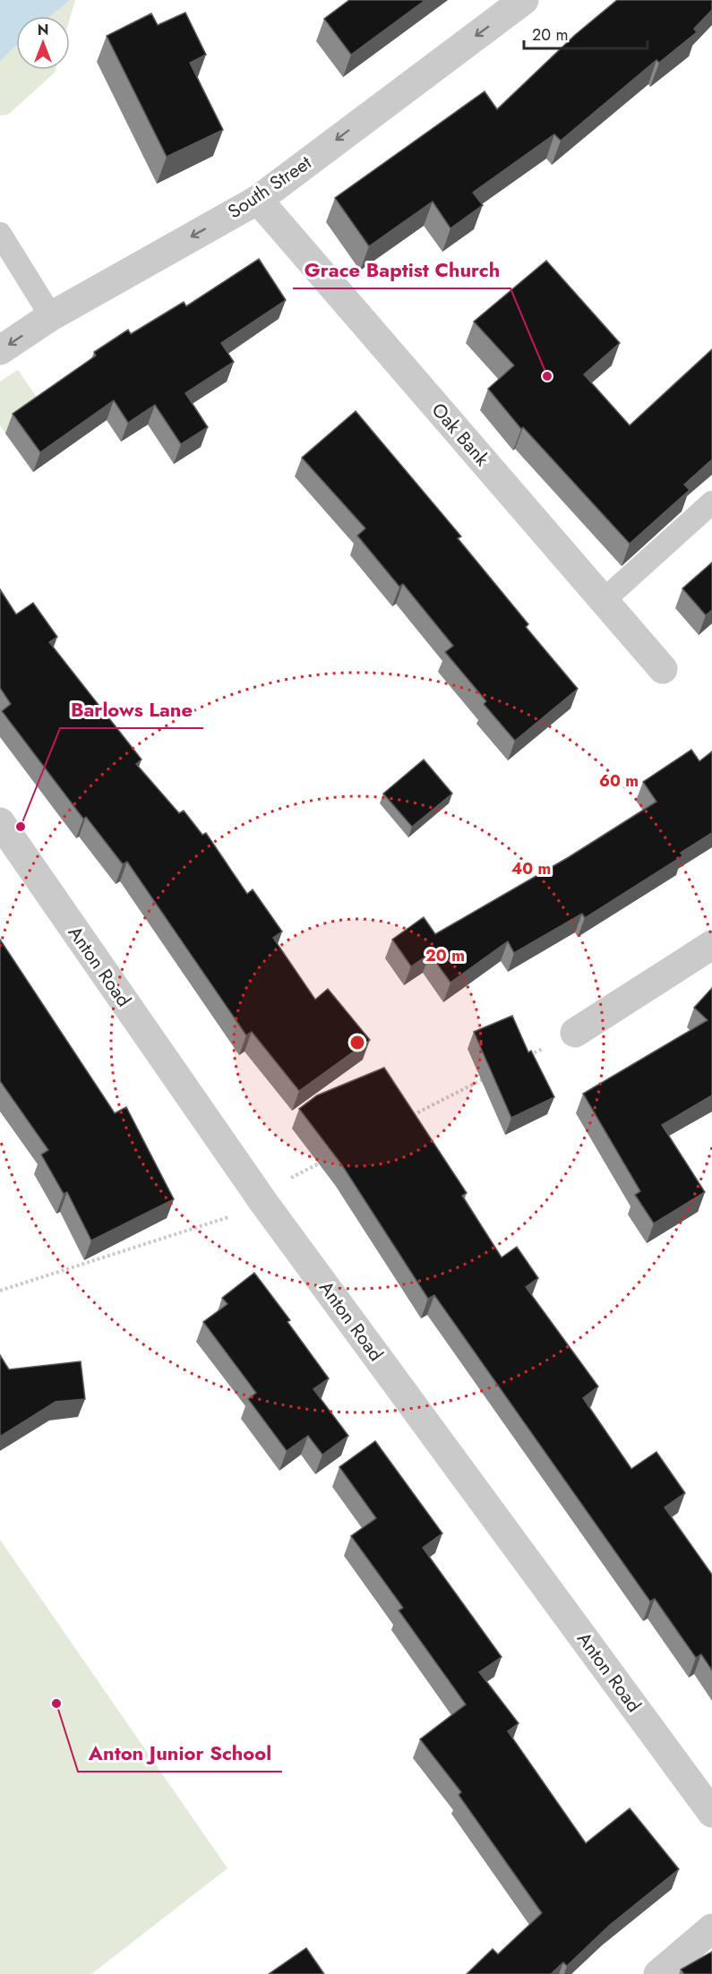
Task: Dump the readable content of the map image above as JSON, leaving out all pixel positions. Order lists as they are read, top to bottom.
{
  "streets": {
    "street": ["South Street", "Oak Bank", "Anton Road"]
  },
  "crossings": [
    ["South Street", "Oak Bank"]
  ],
  "one_way": ["South Street"],
  "places": ["Grace Baptist Church", "Barlows Lane", "Anton Junior School"],
  "scale_bar": "20 m",
  "north": "top",
  "rings": ["60 m", "40 m", "20 m"]
}
